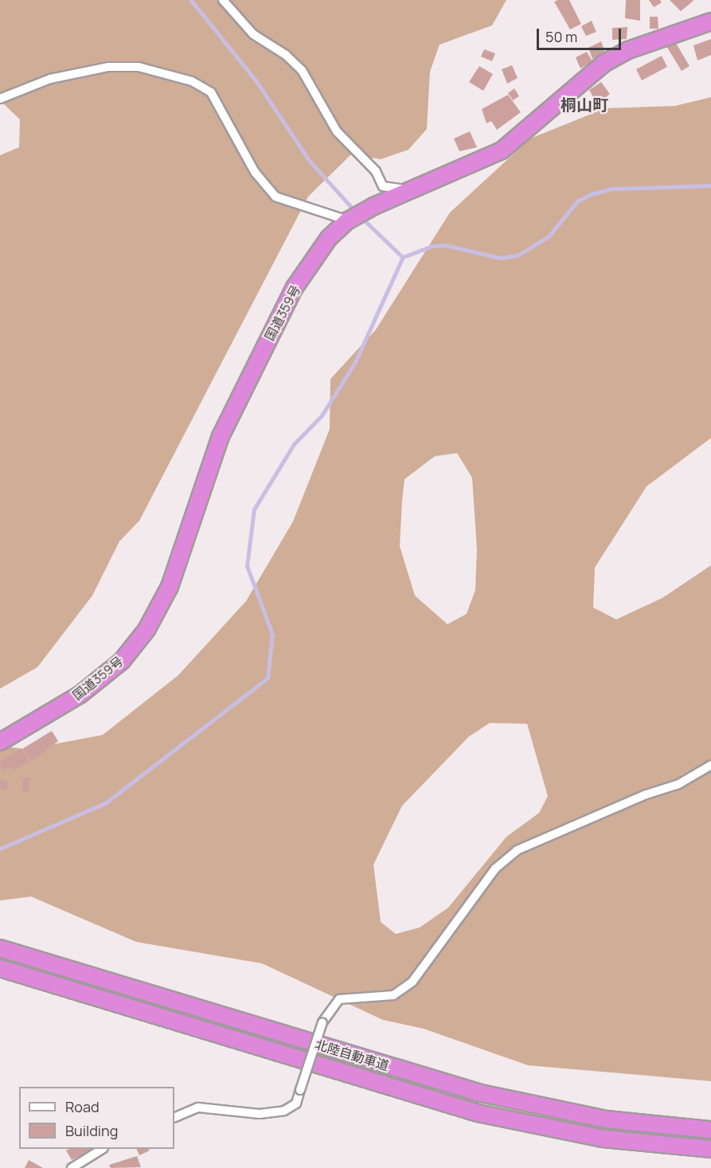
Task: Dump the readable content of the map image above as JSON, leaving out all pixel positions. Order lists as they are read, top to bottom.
{
  "streets": {
    "highway": ["国道359号", "北陸自動車道"]
  },
  "districts": ["桐山町"],
  "legend": ["Road", "Building"],
  "scale_bar": "50 m"
}
